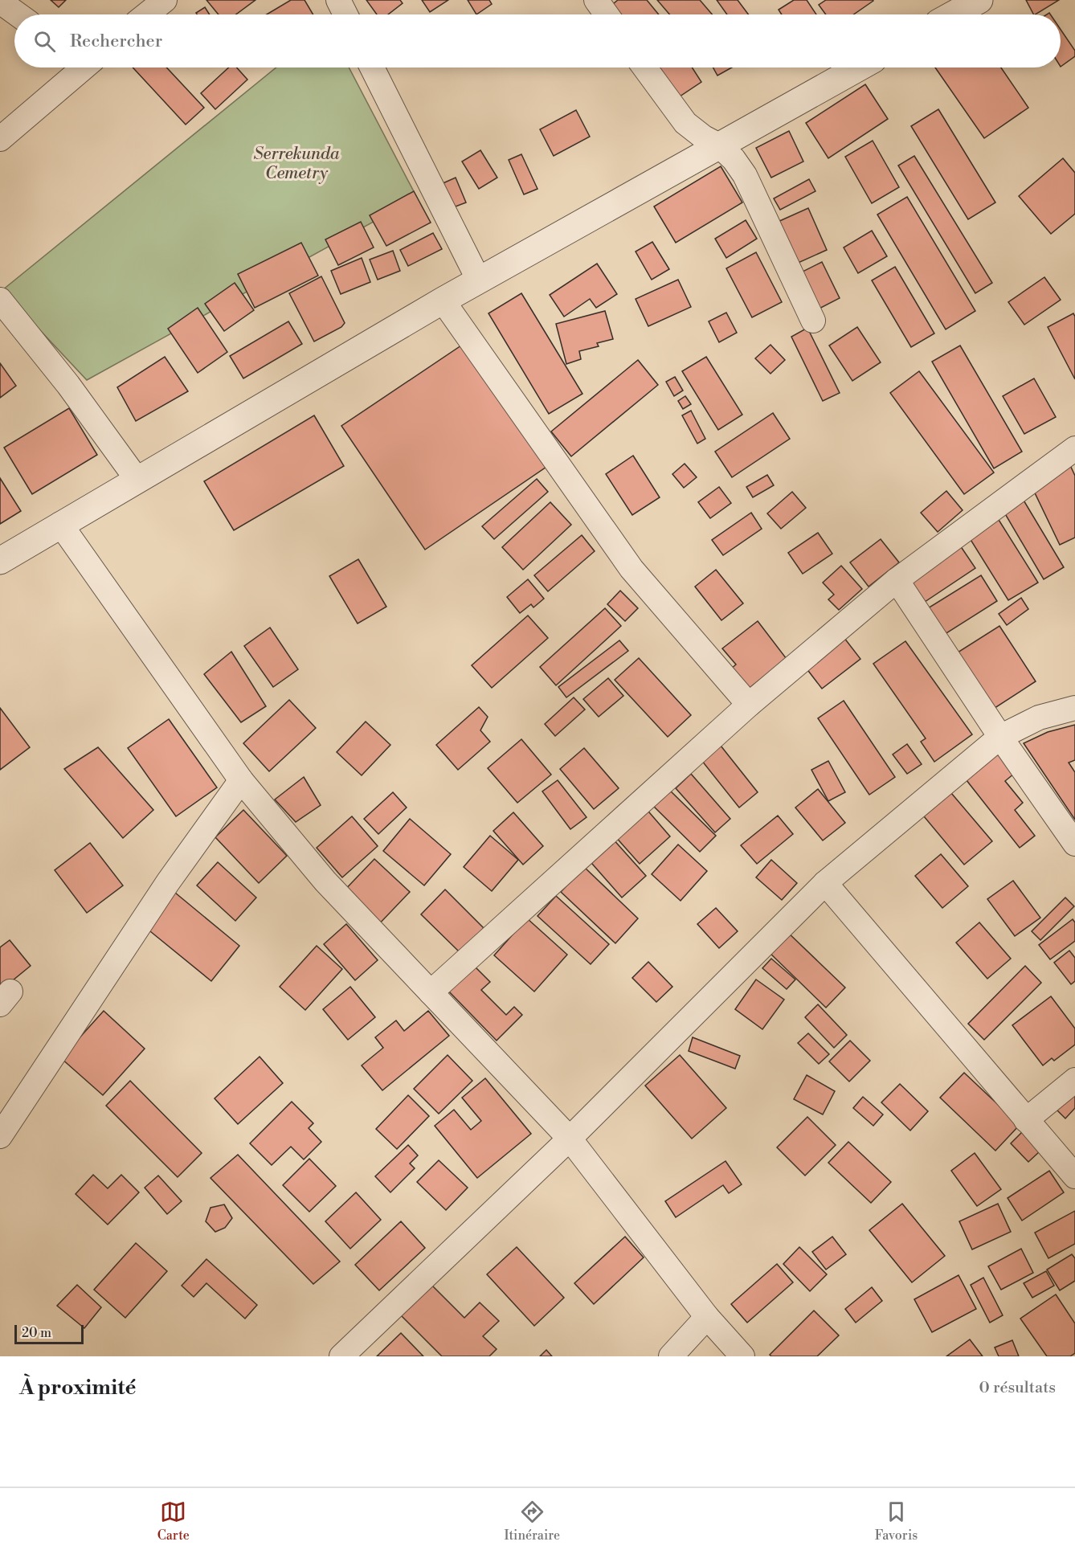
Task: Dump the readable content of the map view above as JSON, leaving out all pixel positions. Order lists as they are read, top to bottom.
{
  "parks": ["Serrekunda Cemetry"],
  "scale_bar": "20 m",
  "page": {
    "search": "Rechercher",
    "scale": "20 m",
    "heading": ["À proximité", "0 résultats"],
    "nav": ["Carte", "Itinéraire", "Favoris"]
  }
}
